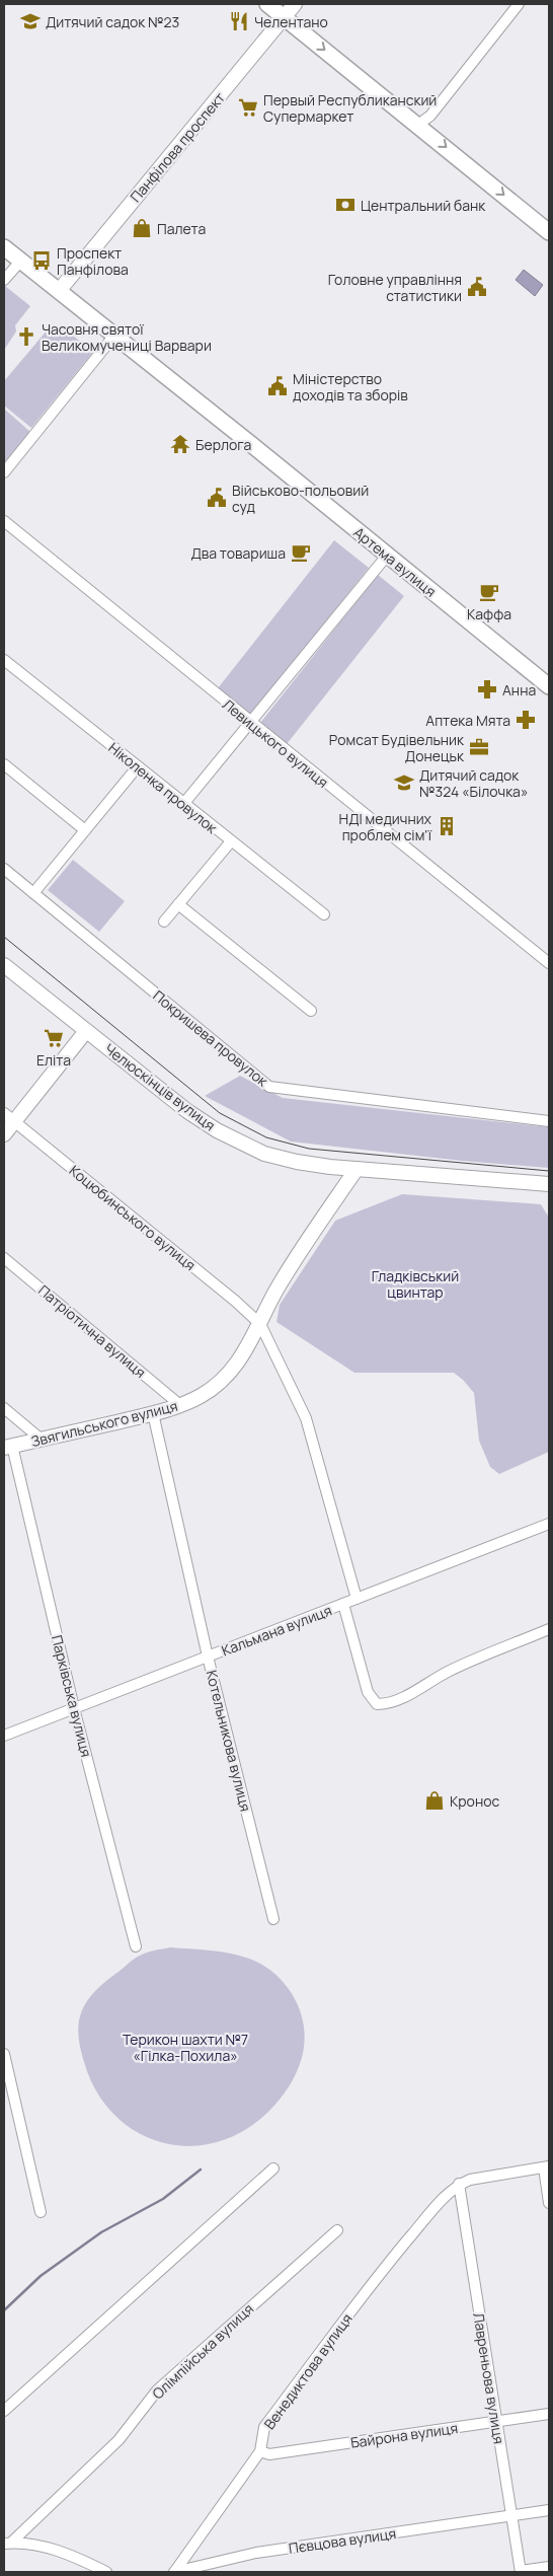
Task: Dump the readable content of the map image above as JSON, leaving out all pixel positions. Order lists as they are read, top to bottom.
{
  "streets": {
    "main road": [
      "Панфілова проспект",
      "Артема вулиця",
      "Челюскінців вулиця",
      "Звягильського вулиця"
    ],
    "street": [
      "Левицького вулиця",
      "Ніколенка провулок",
      "Покришева провулок",
      "Коцюбинського вулиця",
      "Патріотична вулиця",
      "Кальмана вулиця",
      "Парківська вулиця",
      "Котельникова вулиця",
      "Олімпійська вулиця",
      "Венедиктова вулиця",
      "Лавреньова вулиця",
      "Байрона вулиця",
      "Пєвцова вулиця"
    ]
  },
  "crossings": [
    ["Панфілова проспект", "Артема вулиця"],
    ["Челюскінців вулиця", "Звягильського вулиця"],
    ["Коцюбинського вулиця", "Звягильського вулиця"],
    ["Патріотична вулиця", "Звягильського вулиця"],
    ["Звягильського вулиця", "Парківська вулиця"],
    ["Звягильського вулиця", "Котельникова вулиця"],
    ["Кальмана вулиця", "Парківська вулиця"],
    ["Кальмана вулиця", "Котельникова вулиця"],
    ["Венедиктова вулиця", "Лавреньова вулиця"],
    ["Венедиктова вулиця", "Байрона вулиця"],
    ["Венедиктова вулиця", "Пєвцова вулиця"],
    ["Лавреньова вулиця", "Байрона вулиця"],
    ["Лавреньова вулиця", "Пєвцова вулиця"]
  ],
  "parks": ["Гладківський цвинтар", "Терикон шахти №7 «Гілка-Похила»"],
  "places": {
    "school or university": ["Дитячий садок №23", "Дитячий садок №324 «Білочка»"],
    "restaurant": ["Челентано"],
    "supermarket": ["Первый Республиканский Супермаркет", "Еліта"],
    "bank": ["Центральний банк"],
    "shop": ["Палета", "Кронос"],
    "bus stop": ["Проспект Панфілова"],
    "public building": ["Головне управління статистики", "Міністерство доходів та зборів", "Військово-польовий суд"],
    "church": ["Часовня святої Великомучениці Варвари"],
    "temple": ["Берлога"],
    "cafe": ["Два товариша", "Каффа"],
    "pharmacy": ["Анна", "Аптека Мята"],
    "office": ["Ромсат Будівельник Донецьк"],
    "building": ["НДІ медичних проблем сім'ї"]
  }
}
